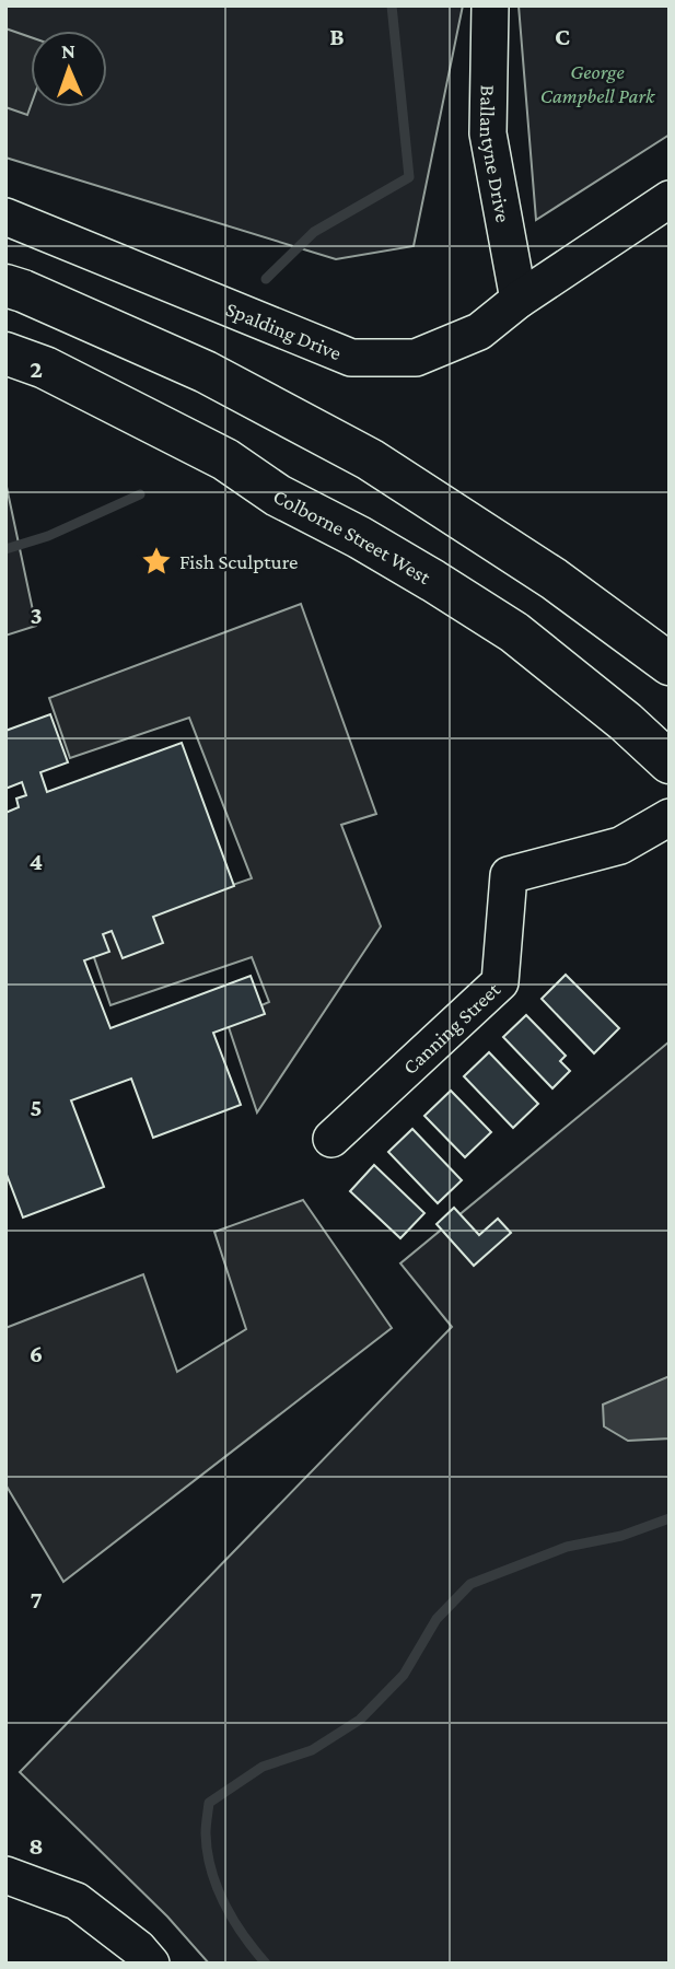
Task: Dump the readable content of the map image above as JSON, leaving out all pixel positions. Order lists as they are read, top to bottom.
{
  "streets": {
    "main road": ["Colborne Street West"],
    "street": ["Ballantyne Drive", "Spalding Drive", "Canning Street"]
  },
  "crossings": [
    ["Ballantyne Drive", "Spalding Drive"]
  ],
  "parks": ["George Campbell Park"],
  "places": {
    "place": ["Fish Sculpture"]
  },
  "north": "top",
  "grid": {
    "columns": ["B", "C"],
    "rows": [
      "2",
      "3",
      "4",
      "5",
      "6",
      "7",
      "8"
    ]
  }
}
